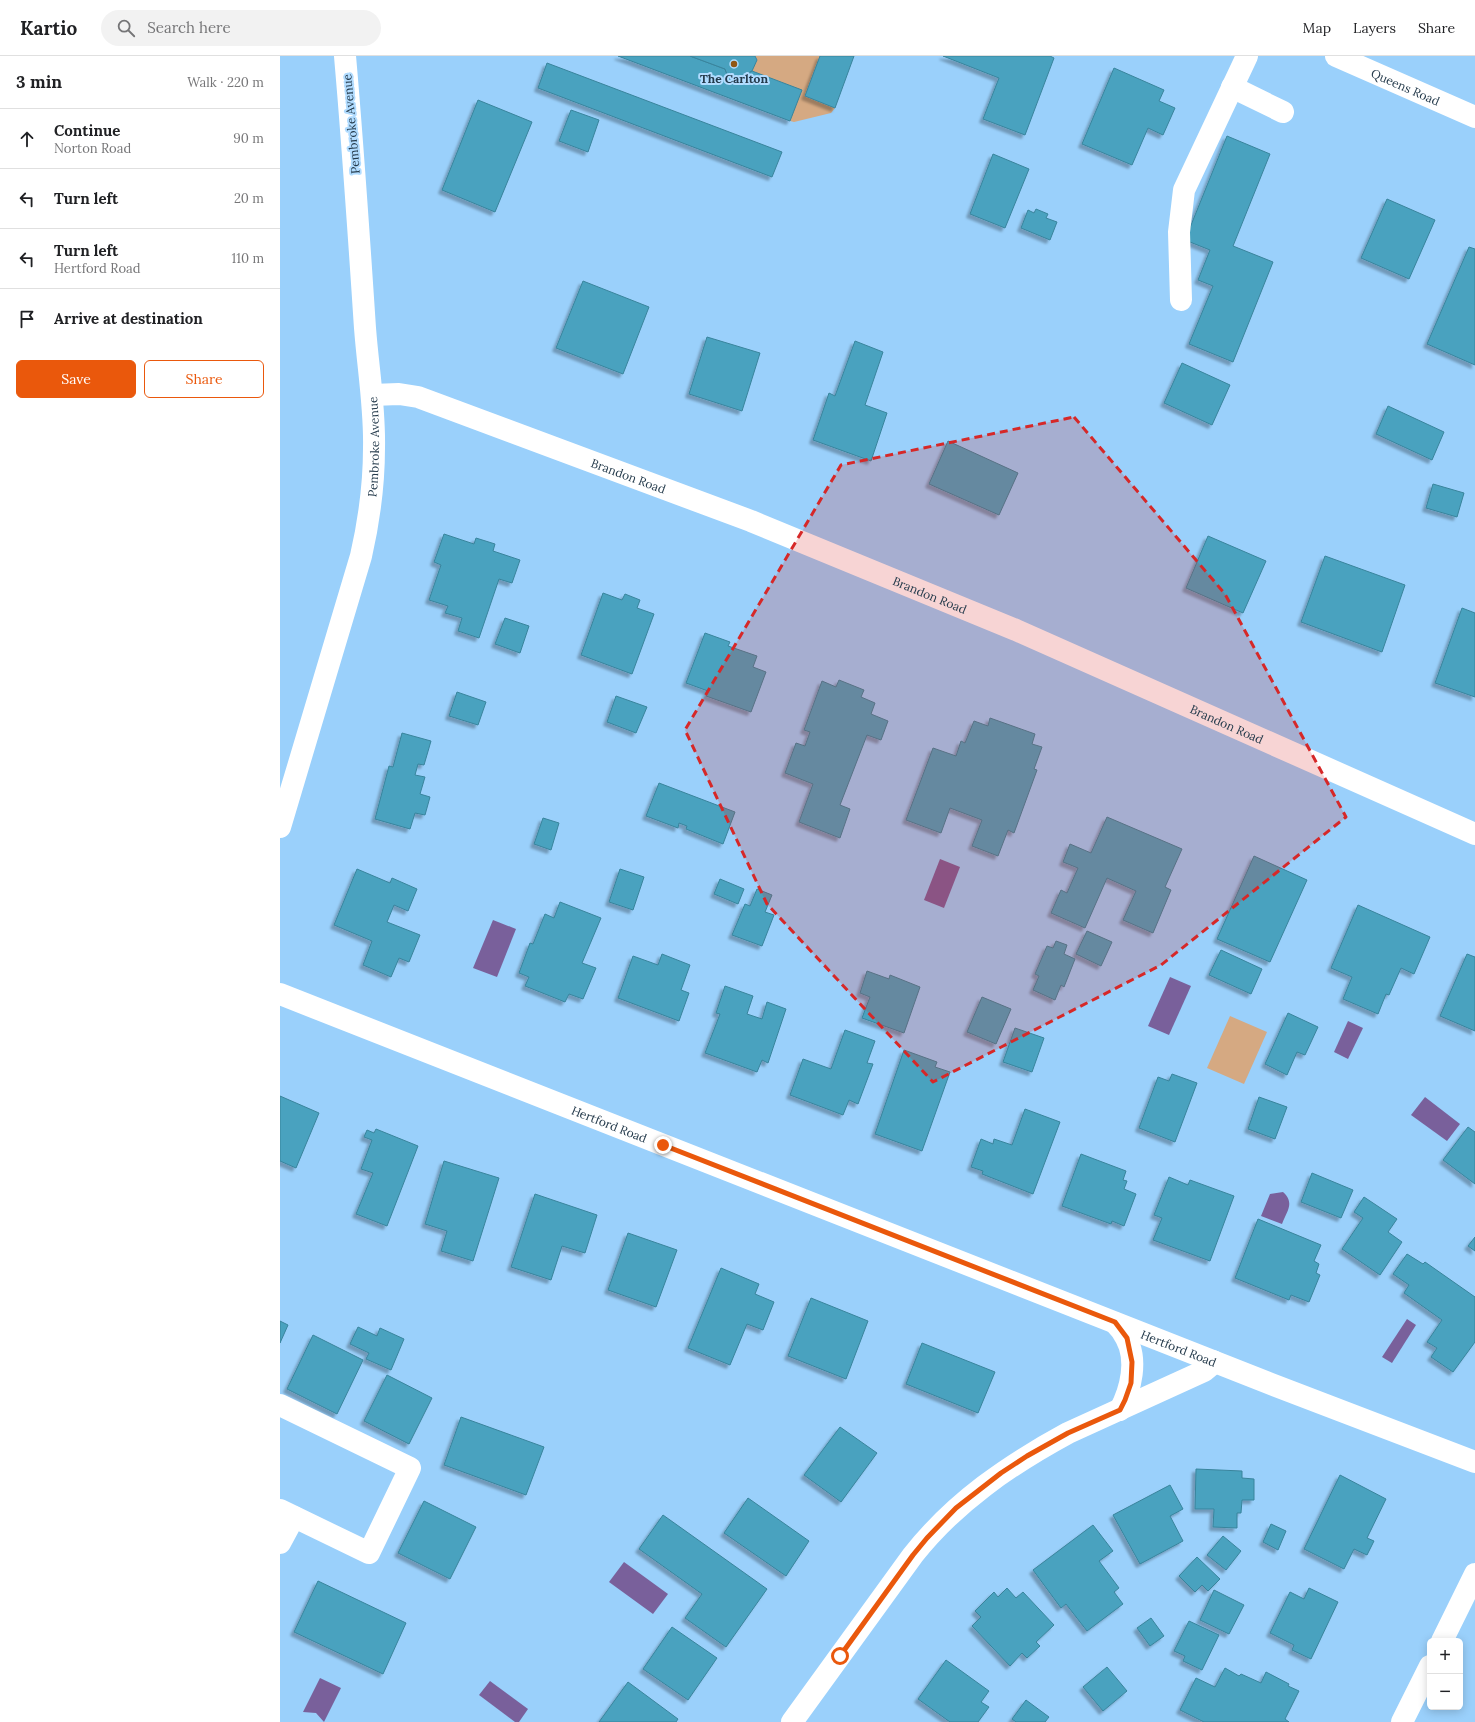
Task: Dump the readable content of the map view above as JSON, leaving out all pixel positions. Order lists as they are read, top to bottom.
{
  "streets": {
    "street": [
      "Queens Road",
      "Pembroke Avenue",
      "Brandon Road",
      "Hertford Road"
    ]
  },
  "crossings": [
    ["Pembroke Avenue", "Brandon Road"]
  ],
  "places": ["The Carlton"],
  "page": {
    "header": "Kartio",
    "search": "Search here",
    "nav": ["Map", "Layers", "Share"],
    "heading": ["3 min", "Walk · 220 m"],
    "list": [
      ["Continue", "Norton Road", "90 m"],
      ["Turn left", "20 m"],
      ["Turn left", "Hertford Road", "110 m"],
      "Arrive at destination"
    ],
    "buttons": ["Save", "Share"],
    "map_buttons": ["+", "−"]
  }
}
